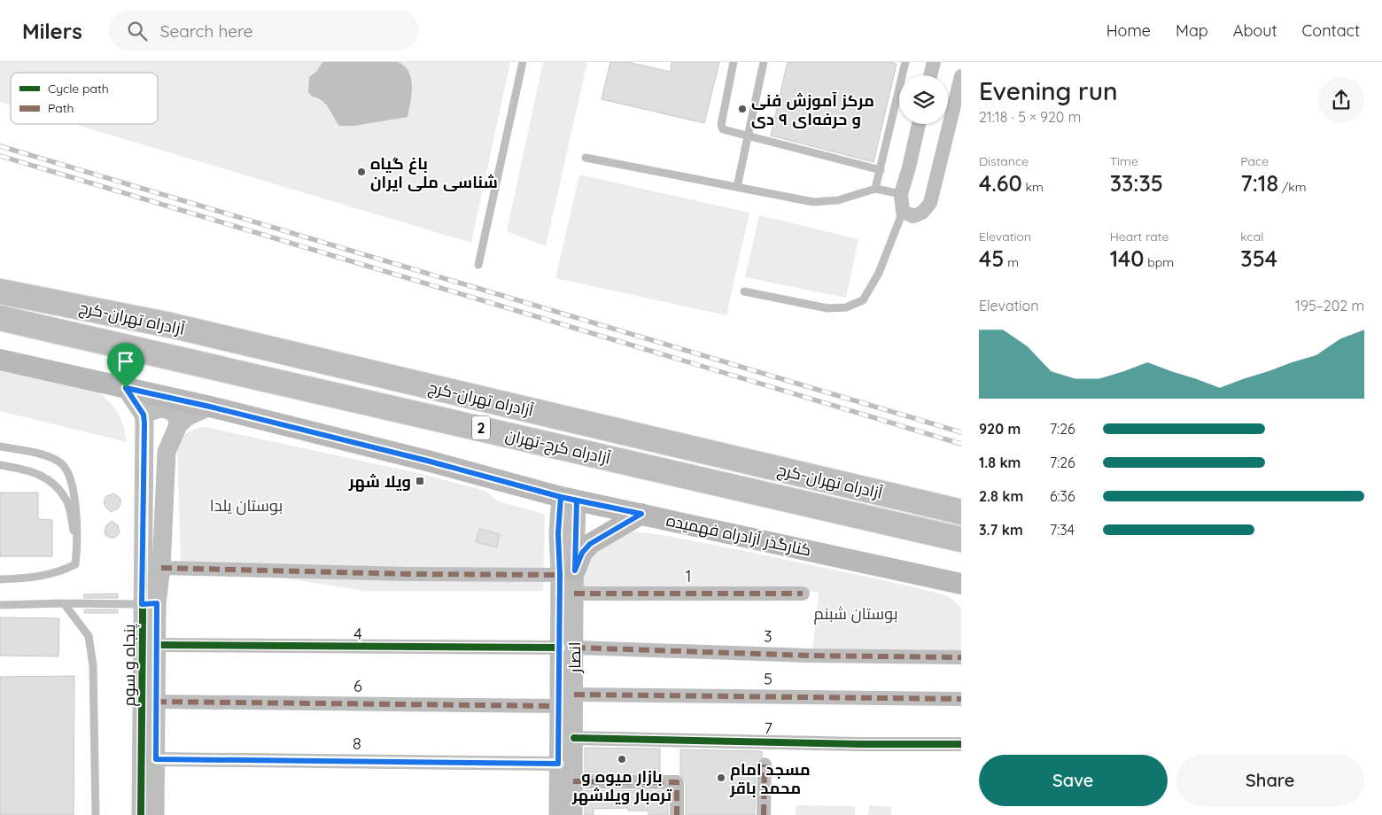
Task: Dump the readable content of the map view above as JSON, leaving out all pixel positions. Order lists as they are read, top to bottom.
{
  "streets": {
    "highway": ["آزادراه تهران-کرج", "2", "آزادراه کرج-تهران"],
    "main road": ["کنارگذر آزادراه فهمیده"],
    "street": [
      "1",
      "4",
      "3",
      "انصار",
      "پنجاه و سوم",
      "5",
      "6",
      "7",
      "8"
    ]
  },
  "crossings": [
    ["کنارگذر آزادراه فهمیده", "انصار"],
    ["1", "انصار"],
    ["4", "3"],
    ["4", "انصار"],
    ["4", "پنجاه و سوم"],
    ["3", "انصار"],
    ["انصار", "5"],
    ["انصار", "6"],
    ["انصار", "7"],
    ["انصار", "8"],
    ["پنجاه و سوم", "6"],
    ["پنجاه و سوم", "8"]
  ],
  "parks": ["بوستان یلدا", "بوستان شبنم"],
  "places": {
    "other": [
      "مرکز آموزش فنی و حرفه‌ای ۹ دی",
      "باغ گیاه‌ شناسی ملی ایران",
      "بازار میوه و تره‌بار ویلاشهر",
      "مسجد امام محمد باقر"
    ],
    "transit": ["ویلا شهر"]
  },
  "legend": ["Cycle path", "Path"],
  "page": {
    "header": "Milers",
    "search": "Search here",
    "nav": [
      "Home",
      "Map",
      "About",
      "Contact"
    ],
    "heading": ["Evening run", "21:18 · 5 × 920 m"],
    "stats": [
      ["Distance", "4.60 km"],
      ["Time", "33:35"],
      ["Pace", "7:18 /km"],
      ["Elevation", "45 m"],
      ["Heart rate", "140 bpm"],
      ["kcal", "354"]
    ],
    "chart": ["Elevation", "195–202 m"],
    "list": [
      {
        "name": "920 m",
        "note": "7:26"
      },
      {
        "name": "1.8 km",
        "note": "7:26"
      },
      {
        "name": "2.8 km",
        "note": "6:36"
      },
      {
        "name": "3.7 km",
        "note": "7:34"
      }
    ],
    "buttons": ["Save", "Share"]
  }
}
